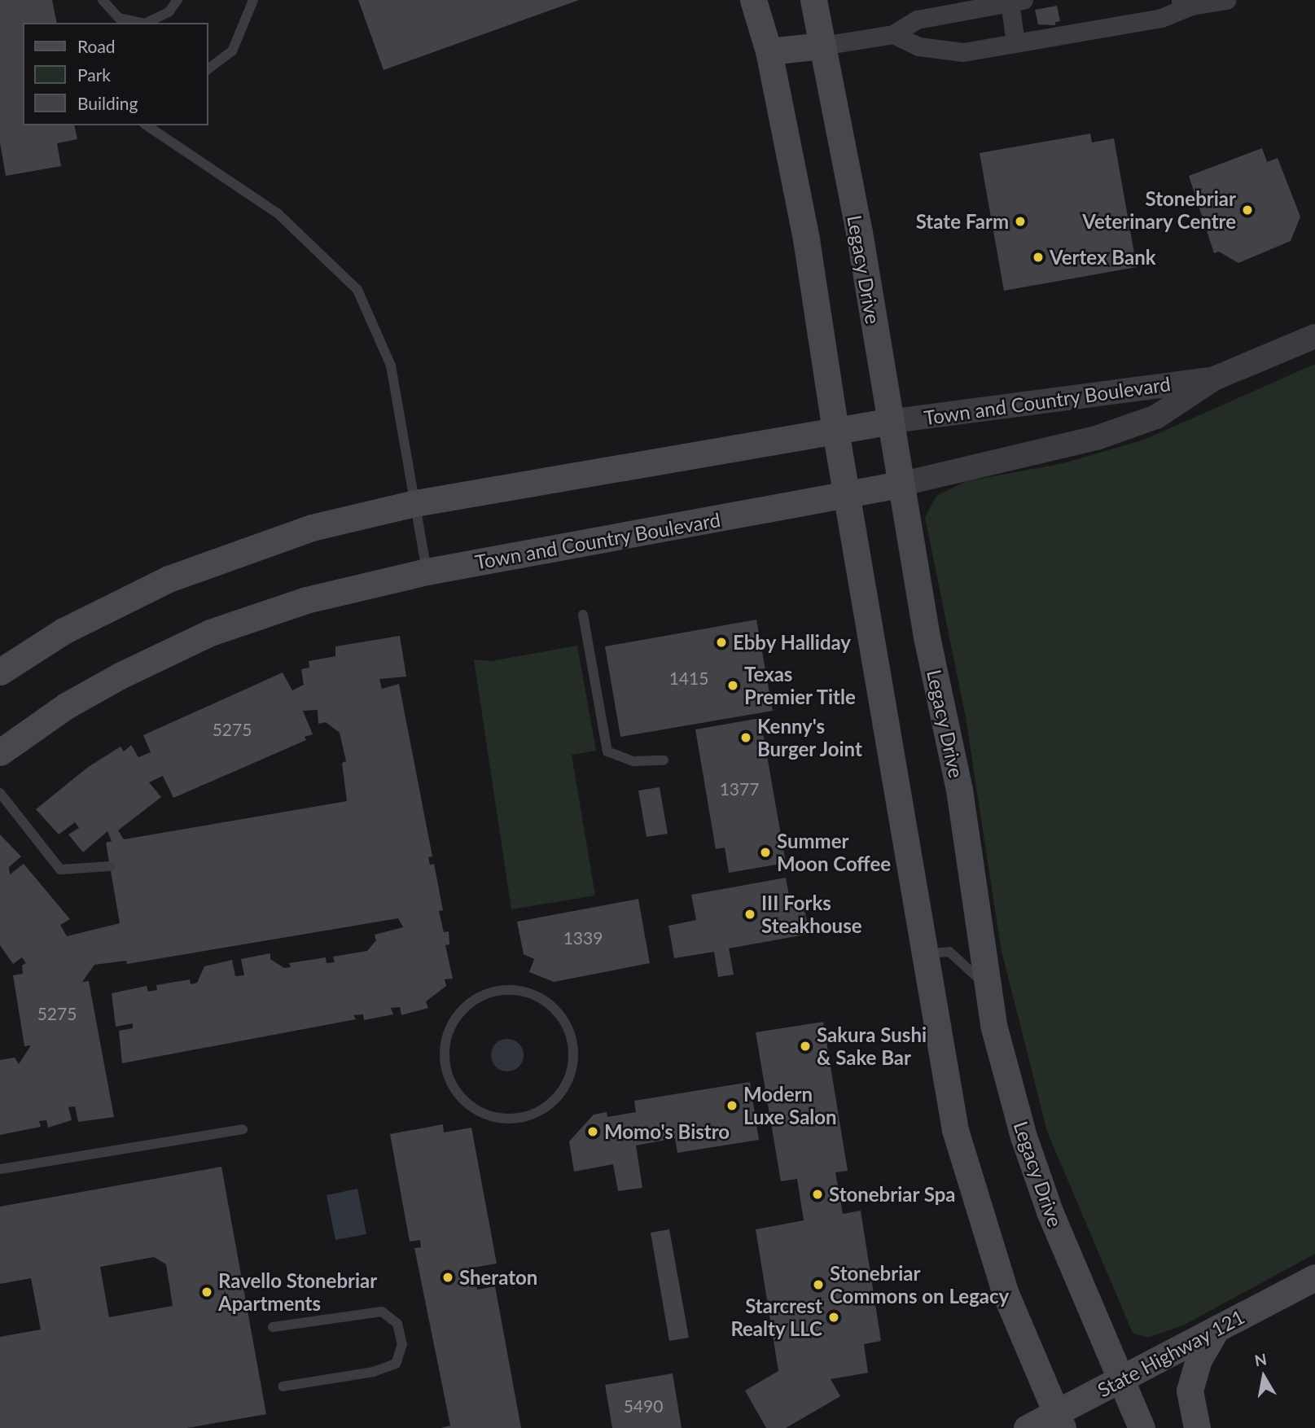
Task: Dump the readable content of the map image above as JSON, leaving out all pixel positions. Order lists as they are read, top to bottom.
{
  "streets": {
    "main road": ["Legacy Drive", "Town and Country Boulevard", "State Highway 121"]
  },
  "crossings": [
    ["Legacy Drive", "Town and Country Boulevard"],
    ["Legacy Drive", "State Highway 121"]
  ],
  "places": [
    "Stonebriar Veterinary Centre",
    "State Farm",
    "Vertex Bank",
    "Ebby Halliday",
    "Texas Premier Title",
    "Kenny's Burger Joint",
    "Summer Moon Coffee",
    "III Forks Steakhouse",
    "Sakura Sushi & Sake Bar",
    "Modern Luxe Salon",
    "Momo's Bistro",
    "Stonebriar Spa",
    "Sheraton",
    "Stonebriar Commons on Legacy",
    "Ravello Stonebriar Apartments",
    "Starcrest Realty LLC"
  ],
  "house_numbers": [
    "1415",
    "5275",
    "1377",
    "1339",
    "5275",
    "5490"
  ],
  "legend": ["Road", "Park", "Building"],
  "north": "top"
}
